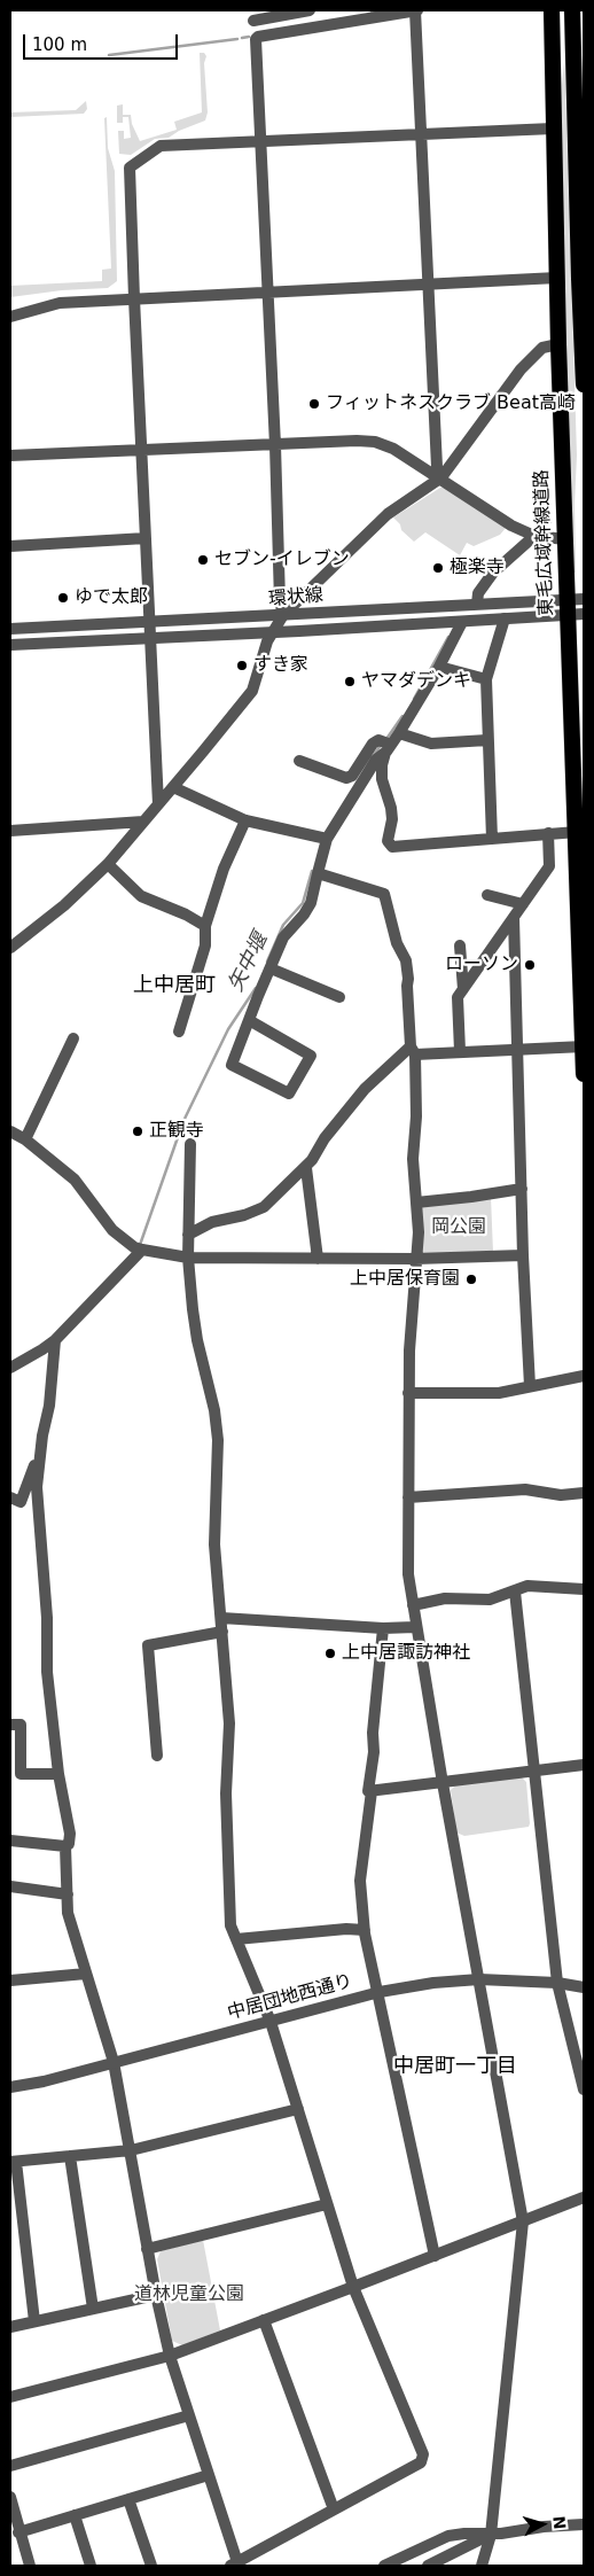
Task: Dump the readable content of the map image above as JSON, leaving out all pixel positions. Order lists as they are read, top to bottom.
{
  "streets": {
    "highway": ["東毛広域幹線道路"],
    "street": ["環状線", "中居団地西通り"]
  },
  "crossings": [
    ["東毛広域幹線道路", "環状線"]
  ],
  "districts": ["上中居町", "中居町一丁目"],
  "water": ["矢中堰"],
  "parks": ["岡公園", "道林児童公園"],
  "places": [
    "フィットネスクラブ Beat高崎",
    "セブン-イレブン",
    "極楽寺",
    "ゆで太郎",
    "すき家",
    "ヤマダデンキ",
    "ローソン",
    "正観寺",
    "上中居保育園",
    "上中居諏訪神社"
  ],
  "scale_bar": "100 m",
  "north": "right"
}
